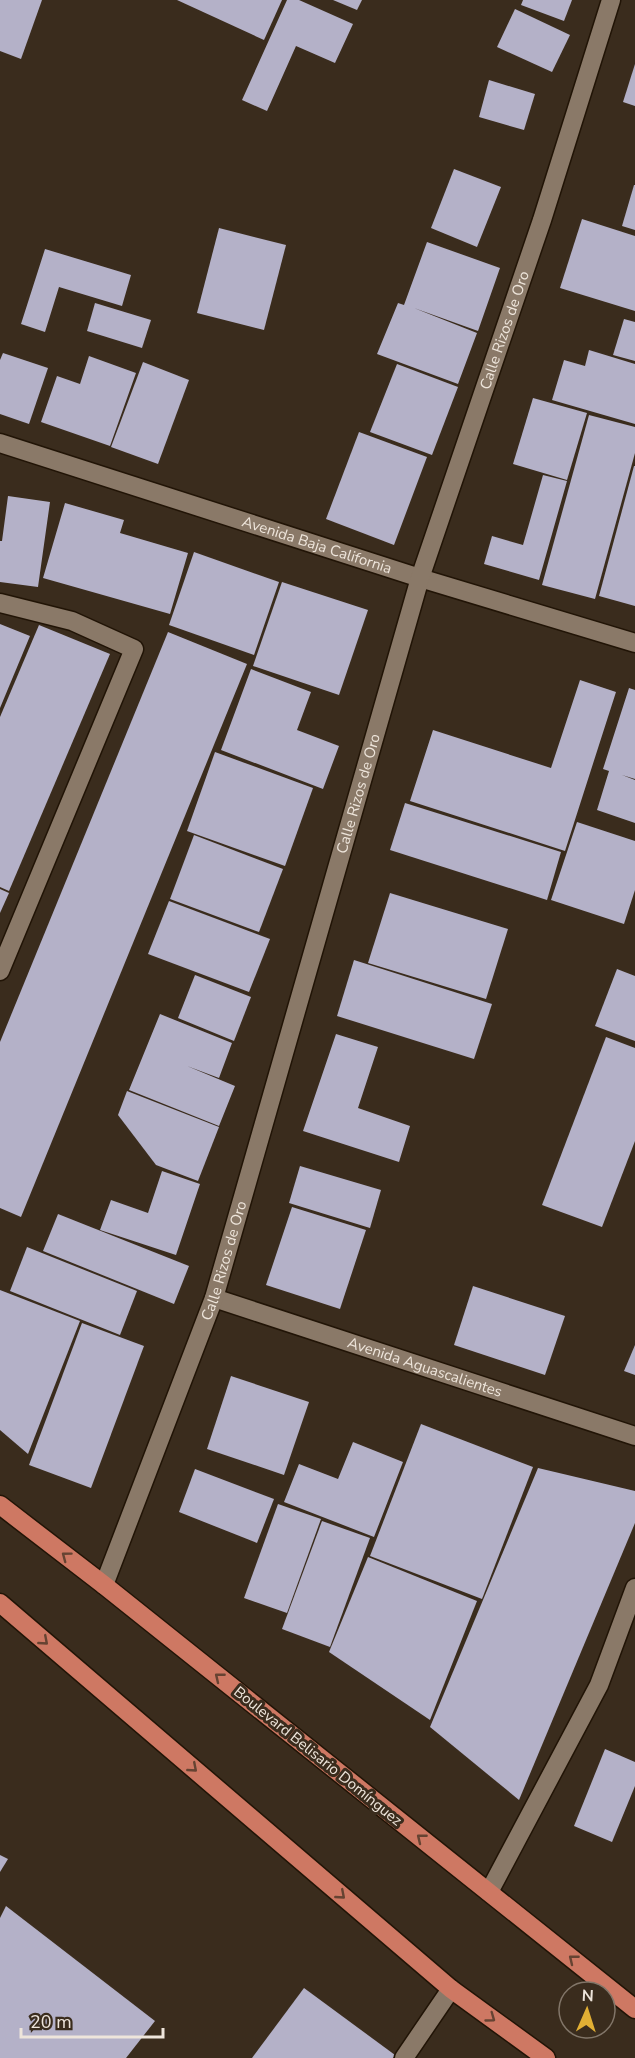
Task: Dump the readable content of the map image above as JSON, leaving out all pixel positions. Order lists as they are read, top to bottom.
{
  "streets": {
    "main road": ["Boulevard Belisario Domínguez"],
    "street": ["Calle Rizos de Oro", "Avenida Baja California", "Avenida Aguascalientes"]
  },
  "crossings": [
    ["Calle Rizos de Oro", "Avenida Baja California"],
    ["Calle Rizos de Oro", "Avenida Aguascalientes"],
    ["Calle Rizos de Oro", "Boulevard Belisario Domínguez"]
  ],
  "scale_bar": "20 m",
  "north": "top"
}
